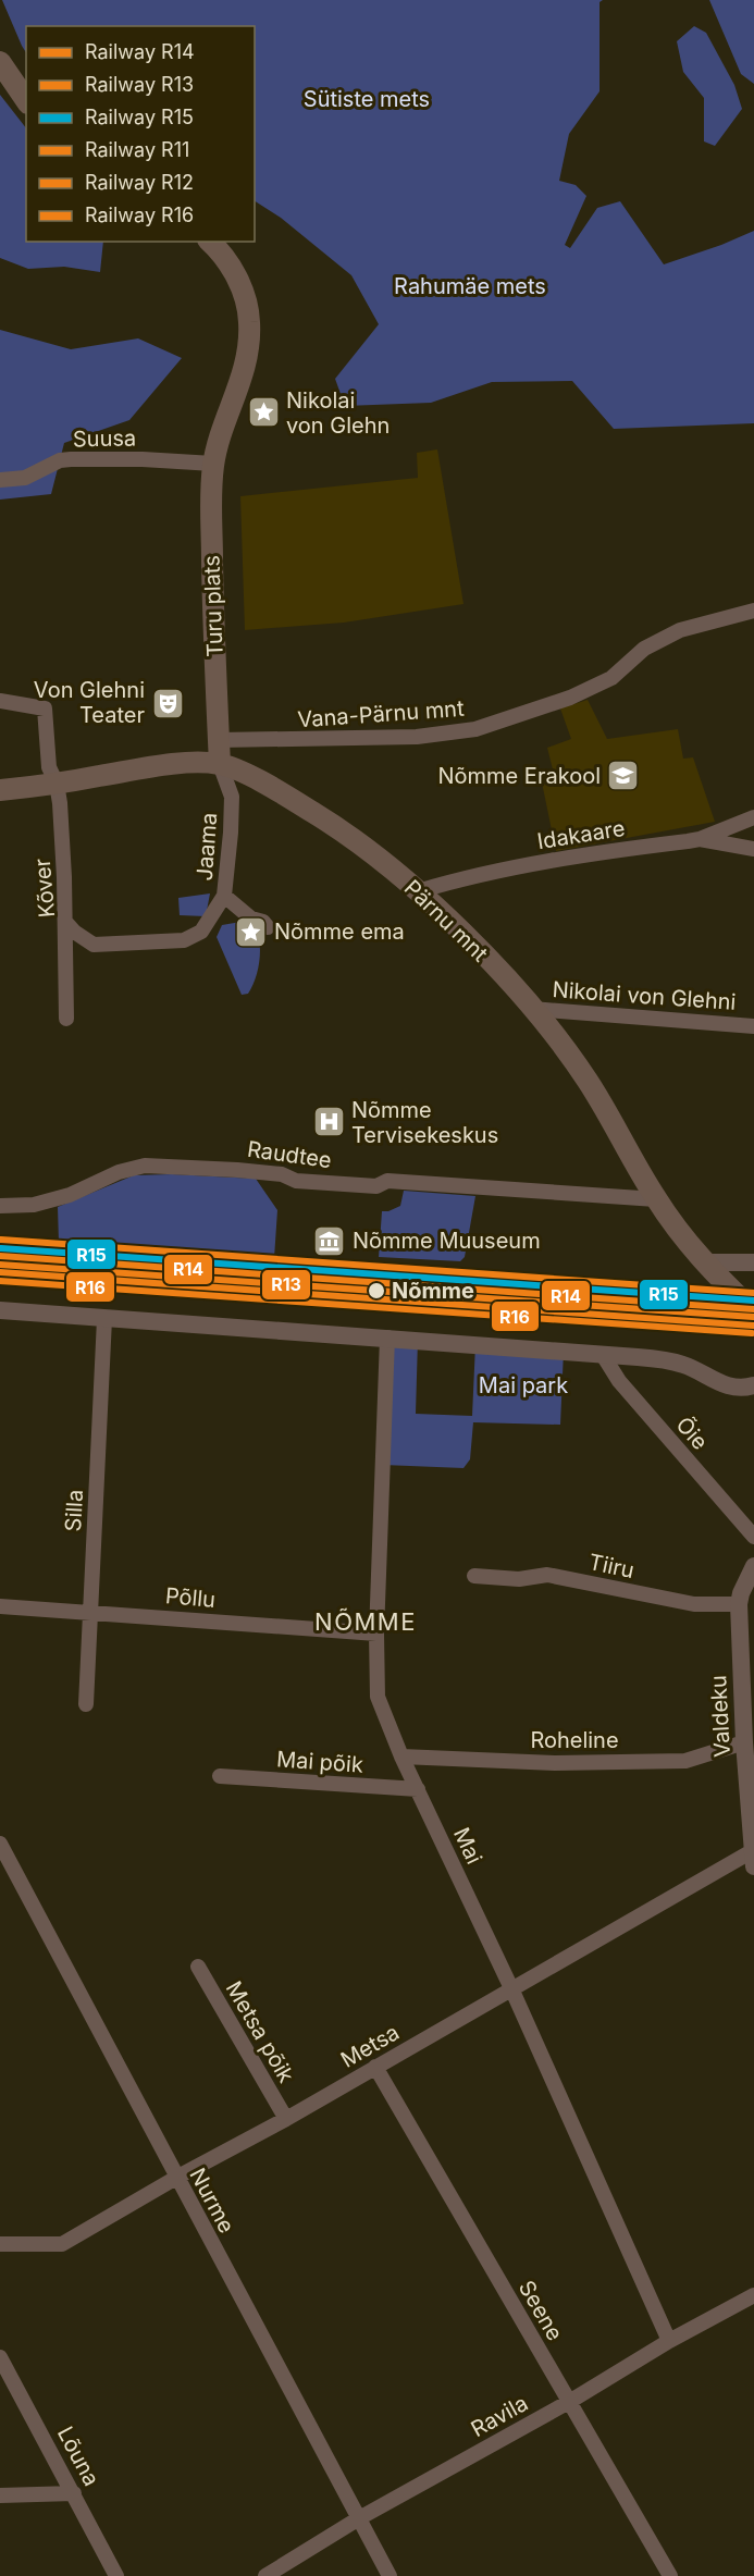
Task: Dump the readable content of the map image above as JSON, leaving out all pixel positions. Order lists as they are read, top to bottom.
{
  "streets": {
    "main road": ["Turu plats", "Pärnu mnt"],
    "street": [
      "Suusa",
      "Vana-Pärnu mnt",
      "Idakaare",
      "Jaama",
      "Kõver",
      "Nikolai von Glehni",
      "Raudtee",
      "Õie",
      "Silla",
      "Tiiru",
      "Põllu",
      "Valdeku",
      "Roheline",
      "Mai põik",
      "Mai",
      "Metsa põik",
      "Metsa",
      "Nurme",
      "Seene",
      "Ravila",
      "Lõuna"
    ]
  },
  "crossings": [
    ["Suusa", "Turu plats"],
    ["Turu plats", "Vana-Pärnu mnt"],
    ["Turu plats", "Jaama"],
    ["Turu plats", "Kõver"],
    ["Turu plats", "Pärnu mnt"],
    ["Idakaare", "Pärnu mnt"],
    ["Jaama", "Kõver"],
    ["Jaama", "Pärnu mnt"],
    ["Kõver", "Pärnu mnt"],
    ["Pärnu mnt", "Nikolai von Glehni"],
    ["Pärnu mnt", "Raudtee"],
    ["Silla", "Põllu"],
    ["Tiiru", "Valdeku"],
    ["Põllu", "Mai"],
    ["Valdeku", "Roheline"],
    ["Valdeku", "Metsa"],
    ["Roheline", "Mai"],
    ["Mai põik", "Mai"],
    ["Mai", "Metsa"],
    ["Mai", "Ravila"],
    ["Metsa põik", "Metsa"],
    ["Metsa", "Nurme"],
    ["Metsa", "Seene"],
    ["Nurme", "Ravila"],
    ["Seene", "Ravila"]
  ],
  "districts": ["NÕMME"],
  "parks": ["Sütiste mets", "Rahumäe mets", "Mai park"],
  "places": {
    "place": ["Nikolai von Glehn", "Nõmme ema"],
    "theatre": ["Von Glehni Teater"],
    "school or university": ["Nõmme Erakool"],
    "hospital": ["Nõmme Tervisekeskus"],
    "museum": ["Nõmme Muuseum"],
    "other": ["Nõmme"]
  },
  "lines": [
    "rail line R12",
    "rail line R15",
    "rail line R14",
    "rail line R13",
    "rail line R11",
    "rail line R16"
  ],
  "legend": [
    "Railway R14",
    "Railway R13",
    "Railway R15",
    "Railway R11",
    "Railway R12",
    "Railway R16"
  ]
}
